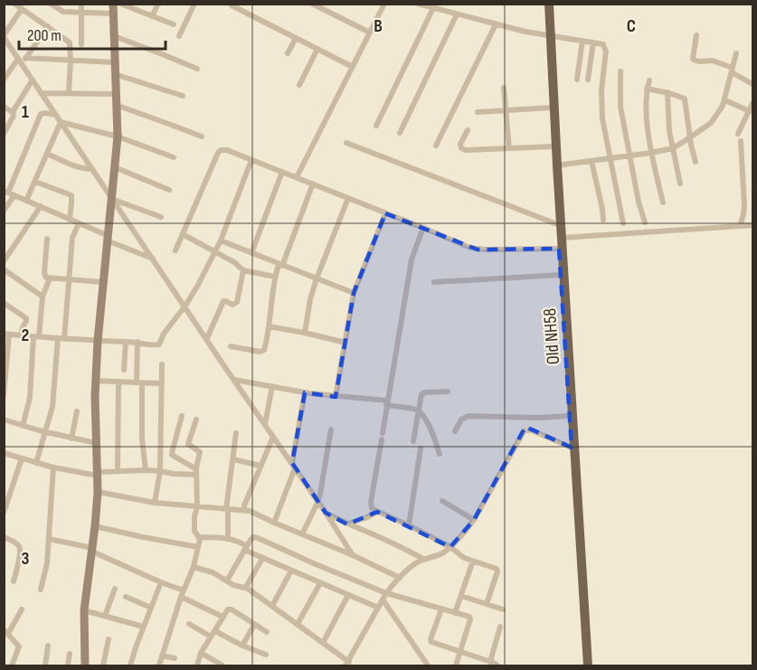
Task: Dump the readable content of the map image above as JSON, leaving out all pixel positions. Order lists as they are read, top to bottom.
{
  "streets": {
    "main road": ["Old NH58"]
  },
  "scale_bar": "200 m",
  "grid": {
    "columns": ["B", "C"],
    "rows": ["1", "2", "3"]
  }
}
